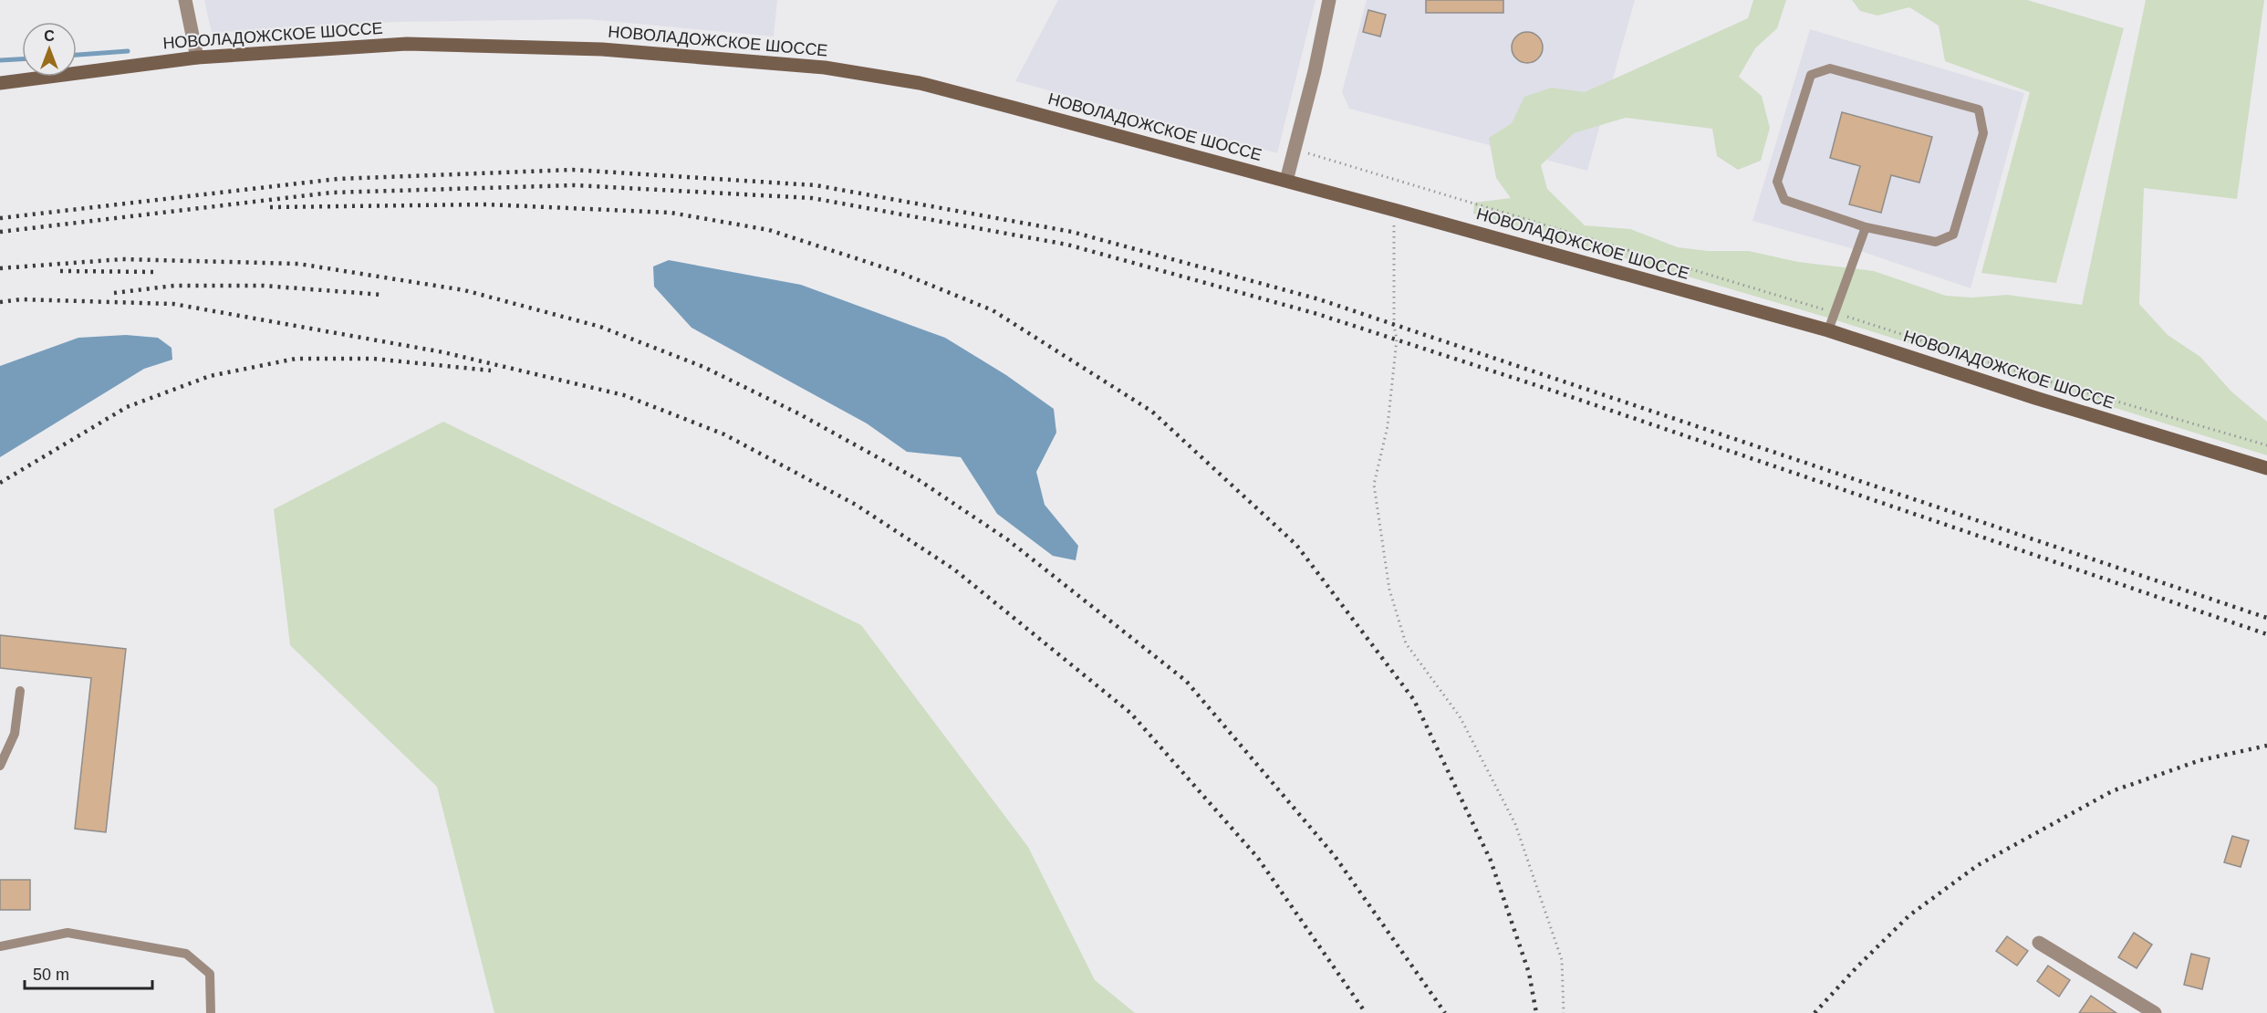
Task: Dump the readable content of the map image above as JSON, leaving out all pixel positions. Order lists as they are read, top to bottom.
{
  "streets": {
    "main road": ["НОВОЛАДОЖСКОЕ ШОССЕ"]
  },
  "scale_bar": "50 m",
  "north": "top"
}
